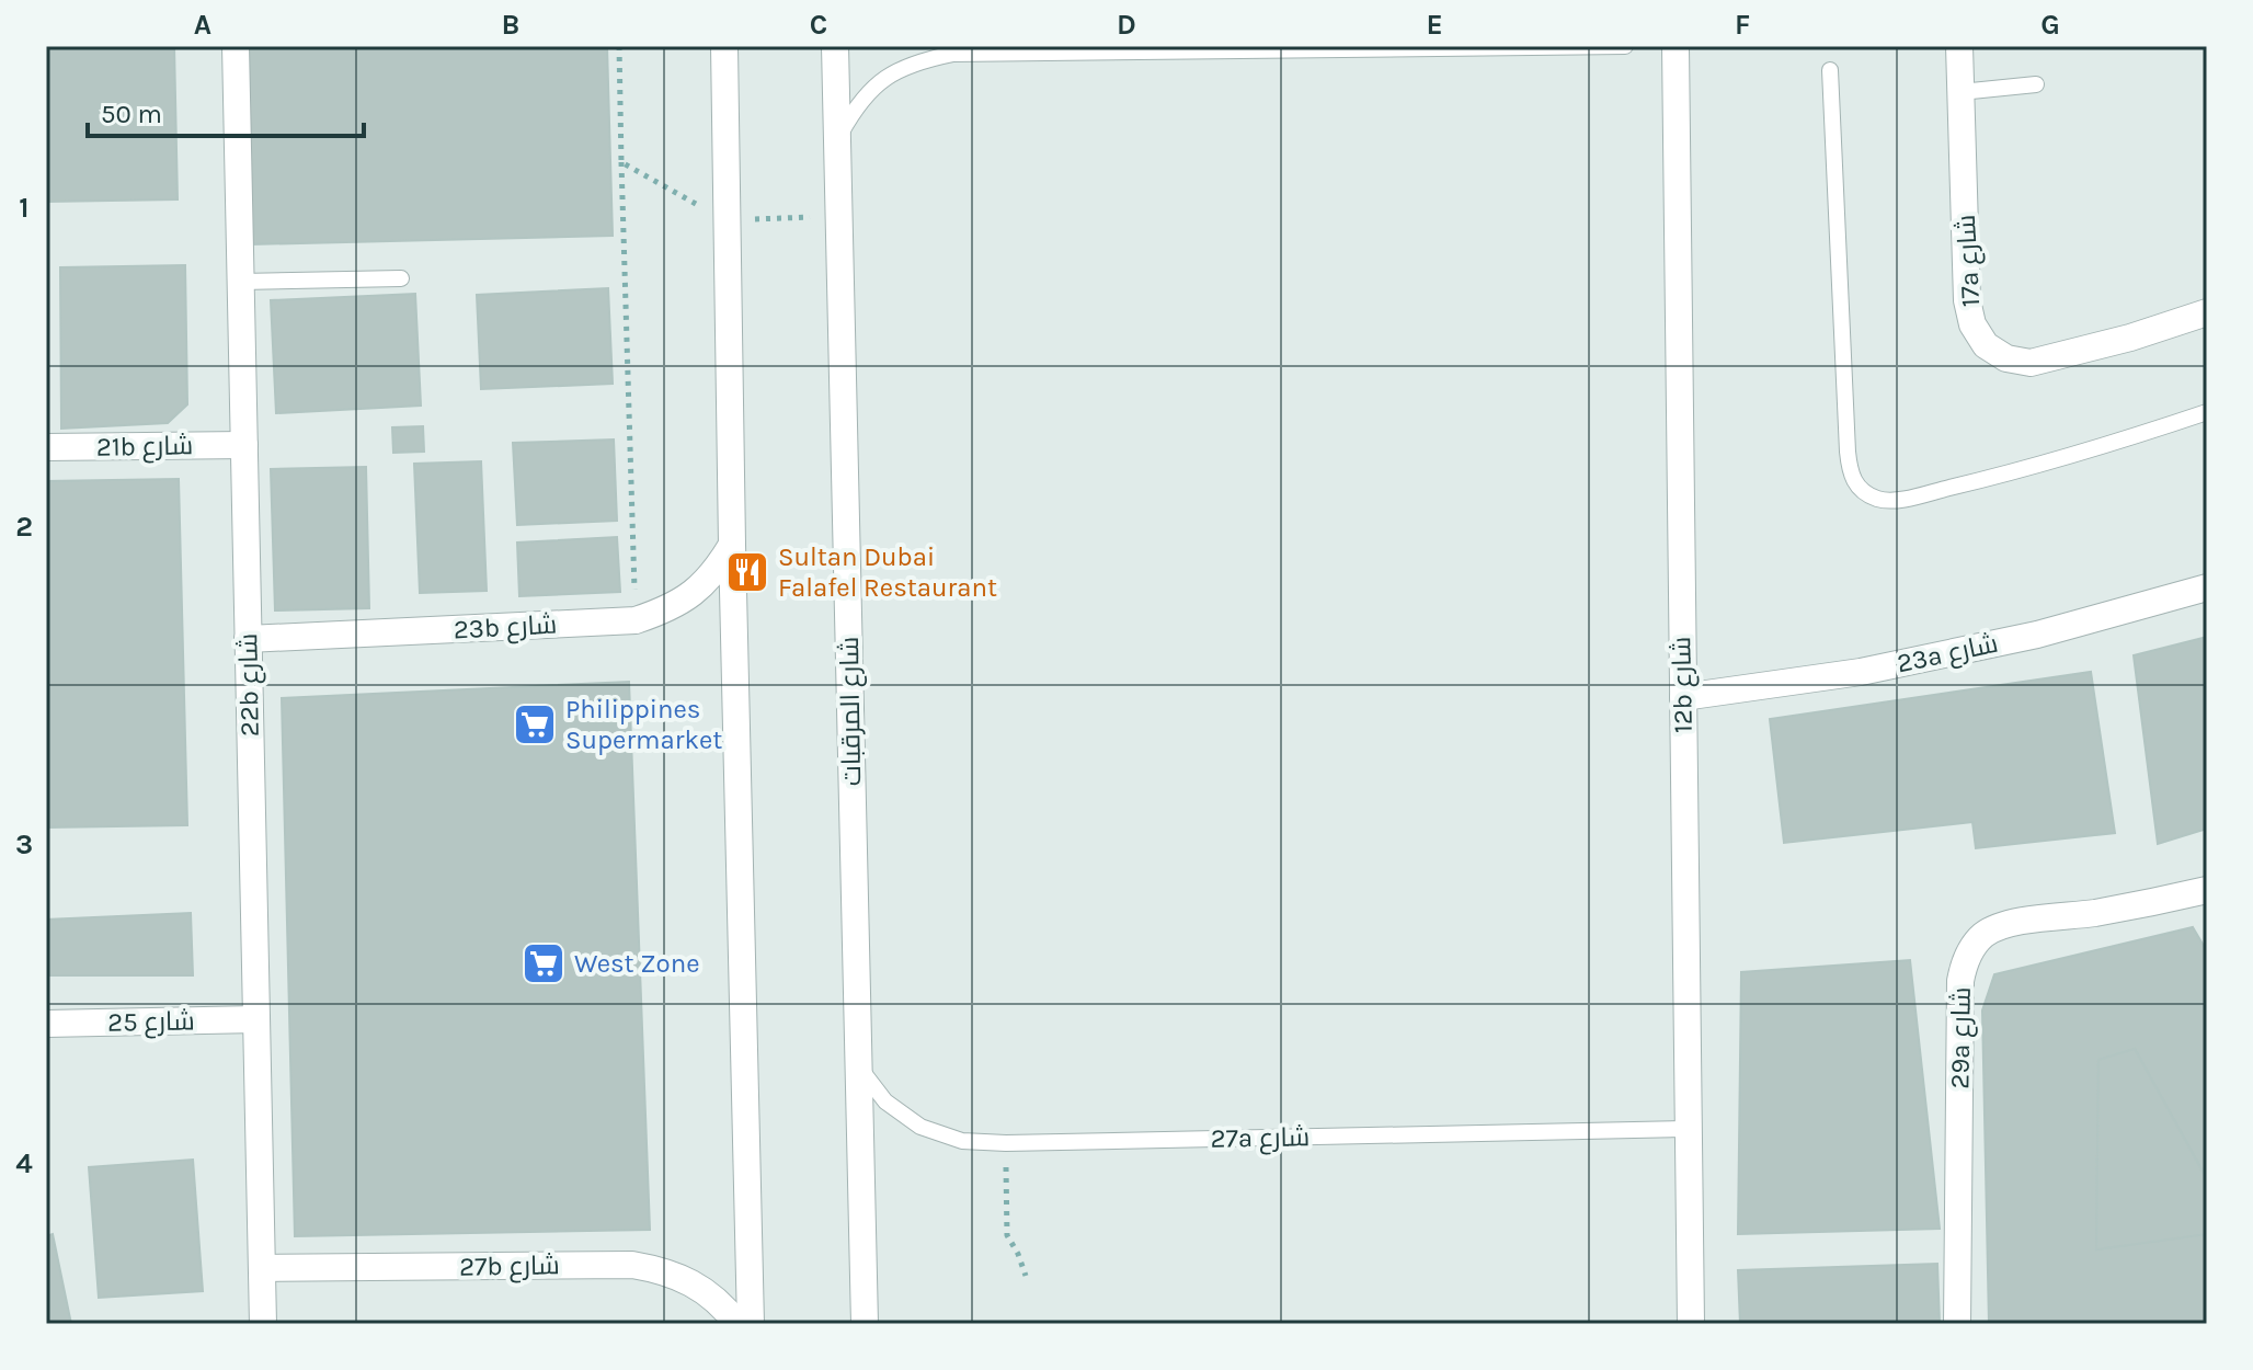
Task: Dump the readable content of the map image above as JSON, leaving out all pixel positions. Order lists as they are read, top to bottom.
{
  "streets": {
    "street": [
      "17a شارع",
      "21b شارع",
      "23b شارع",
      "23a شارع",
      "22b شارع",
      "12b شارع",
      "شارع المرقبات",
      "شارع 25",
      "29a شارع",
      "27b شارع"
    ],
    "lane": ["27a شارع"]
  },
  "crossings": [
    ["21b شارع", "22b شارع"],
    ["23b شارع", "22b شارع"],
    ["23a شارع", "12b شارع"],
    ["22b شارع", "شارع 25"],
    ["22b شارع", "27b شارع"],
    ["12b شارع", "27a شارع"],
    ["شارع المرقبات", "27a شارع"]
  ],
  "places": {
    "restaurant": ["Sultan Dubai Falafel Restaurant"],
    "supermarket": ["Philippines Supermarket", "West Zone"]
  },
  "scale_bar": "50 m",
  "grid": {
    "columns": [
      "A",
      "B",
      "C",
      "D",
      "E",
      "F",
      "G"
    ],
    "rows": [
      "1",
      "2",
      "3",
      "4"
    ]
  }
}
